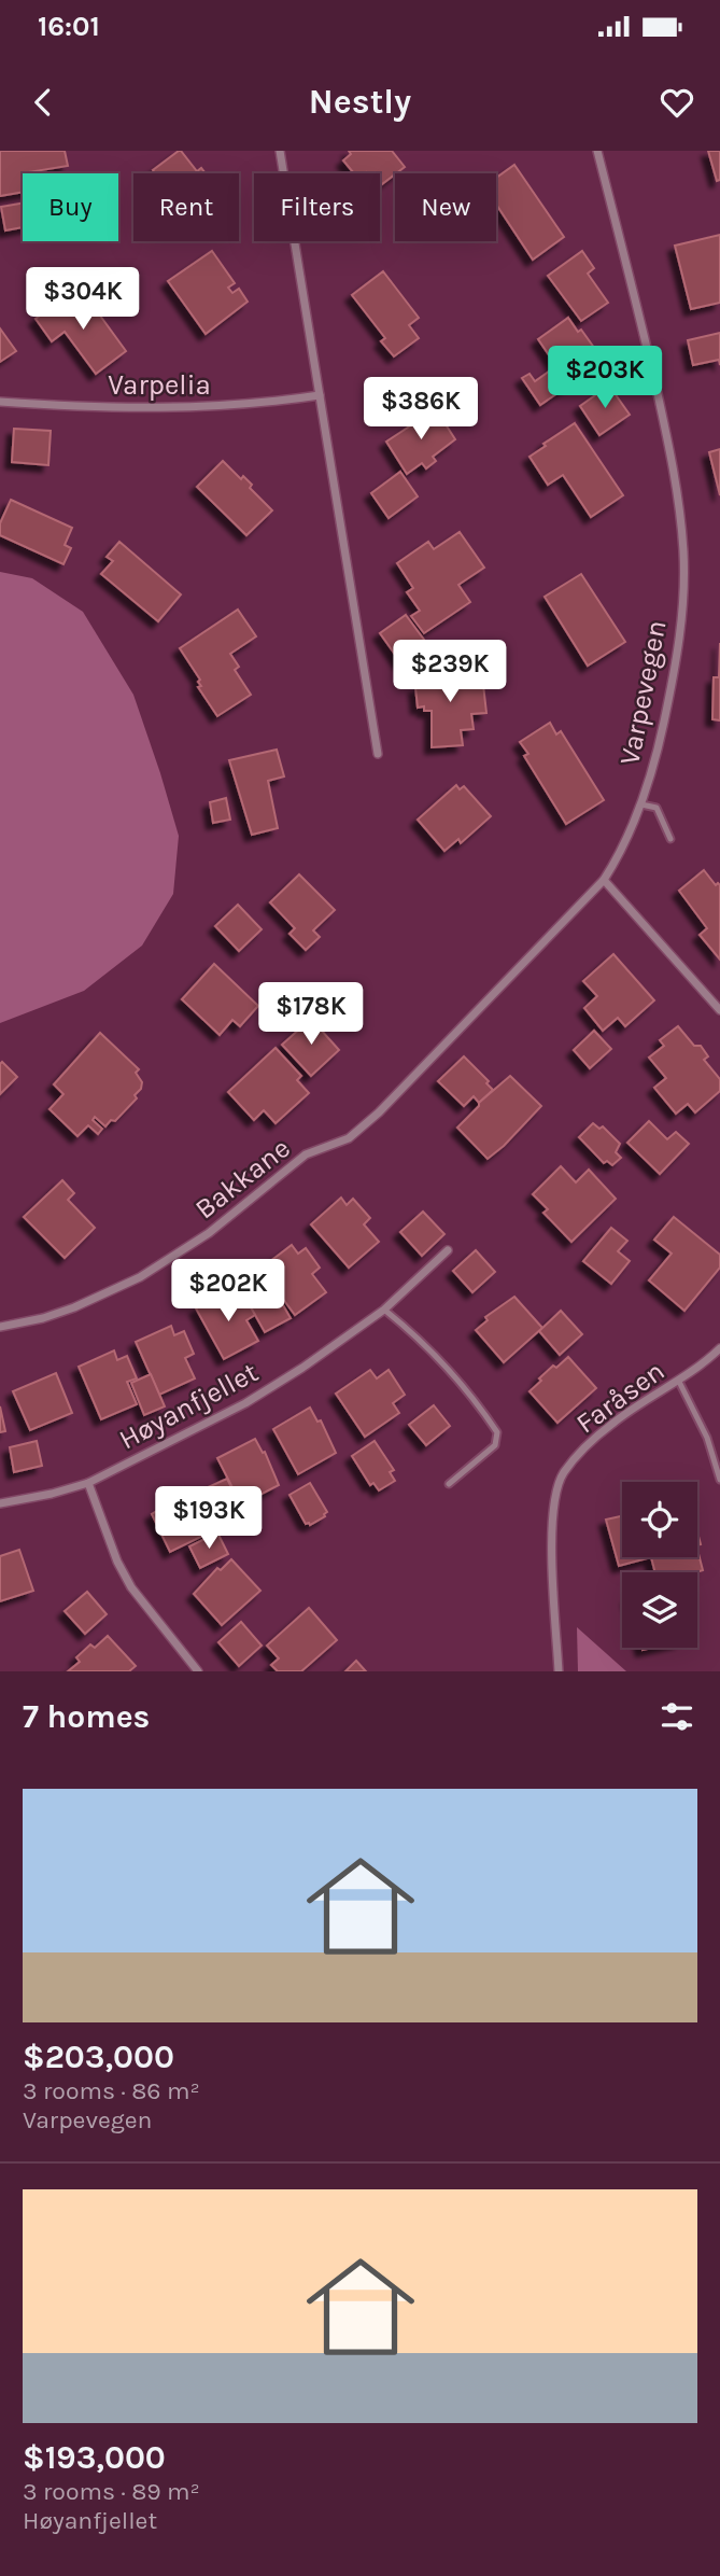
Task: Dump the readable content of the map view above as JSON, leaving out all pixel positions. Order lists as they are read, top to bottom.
{
  "streets": {
    "street": [
      "Varpelia",
      "Varpevegen",
      "Bakkane",
      "Faråsen",
      "Høyanfjellet"
    ]
  },
  "crossings": [
    ["Varpevegen", "Bakkane"]
  ],
  "page": {
    "status": "16:01",
    "header": "Nestly",
    "chip": [
      "Buy",
      "Rent",
      "Filters",
      "New"
    ],
    "price": [
      "$304K",
      "$203K",
      "$386K",
      "$239K",
      "$178K",
      "$202K",
      "$193K"
    ],
    "heading": "7 homes",
    "list": [
      {
        "name": "$203,000",
        "note": "3 rooms · 86 m² · Varpevegen"
      },
      {
        "name": "$193,000",
        "note": "3 rooms · 89 m² · Høyanfjellet"
      }
    ]
  }
}
